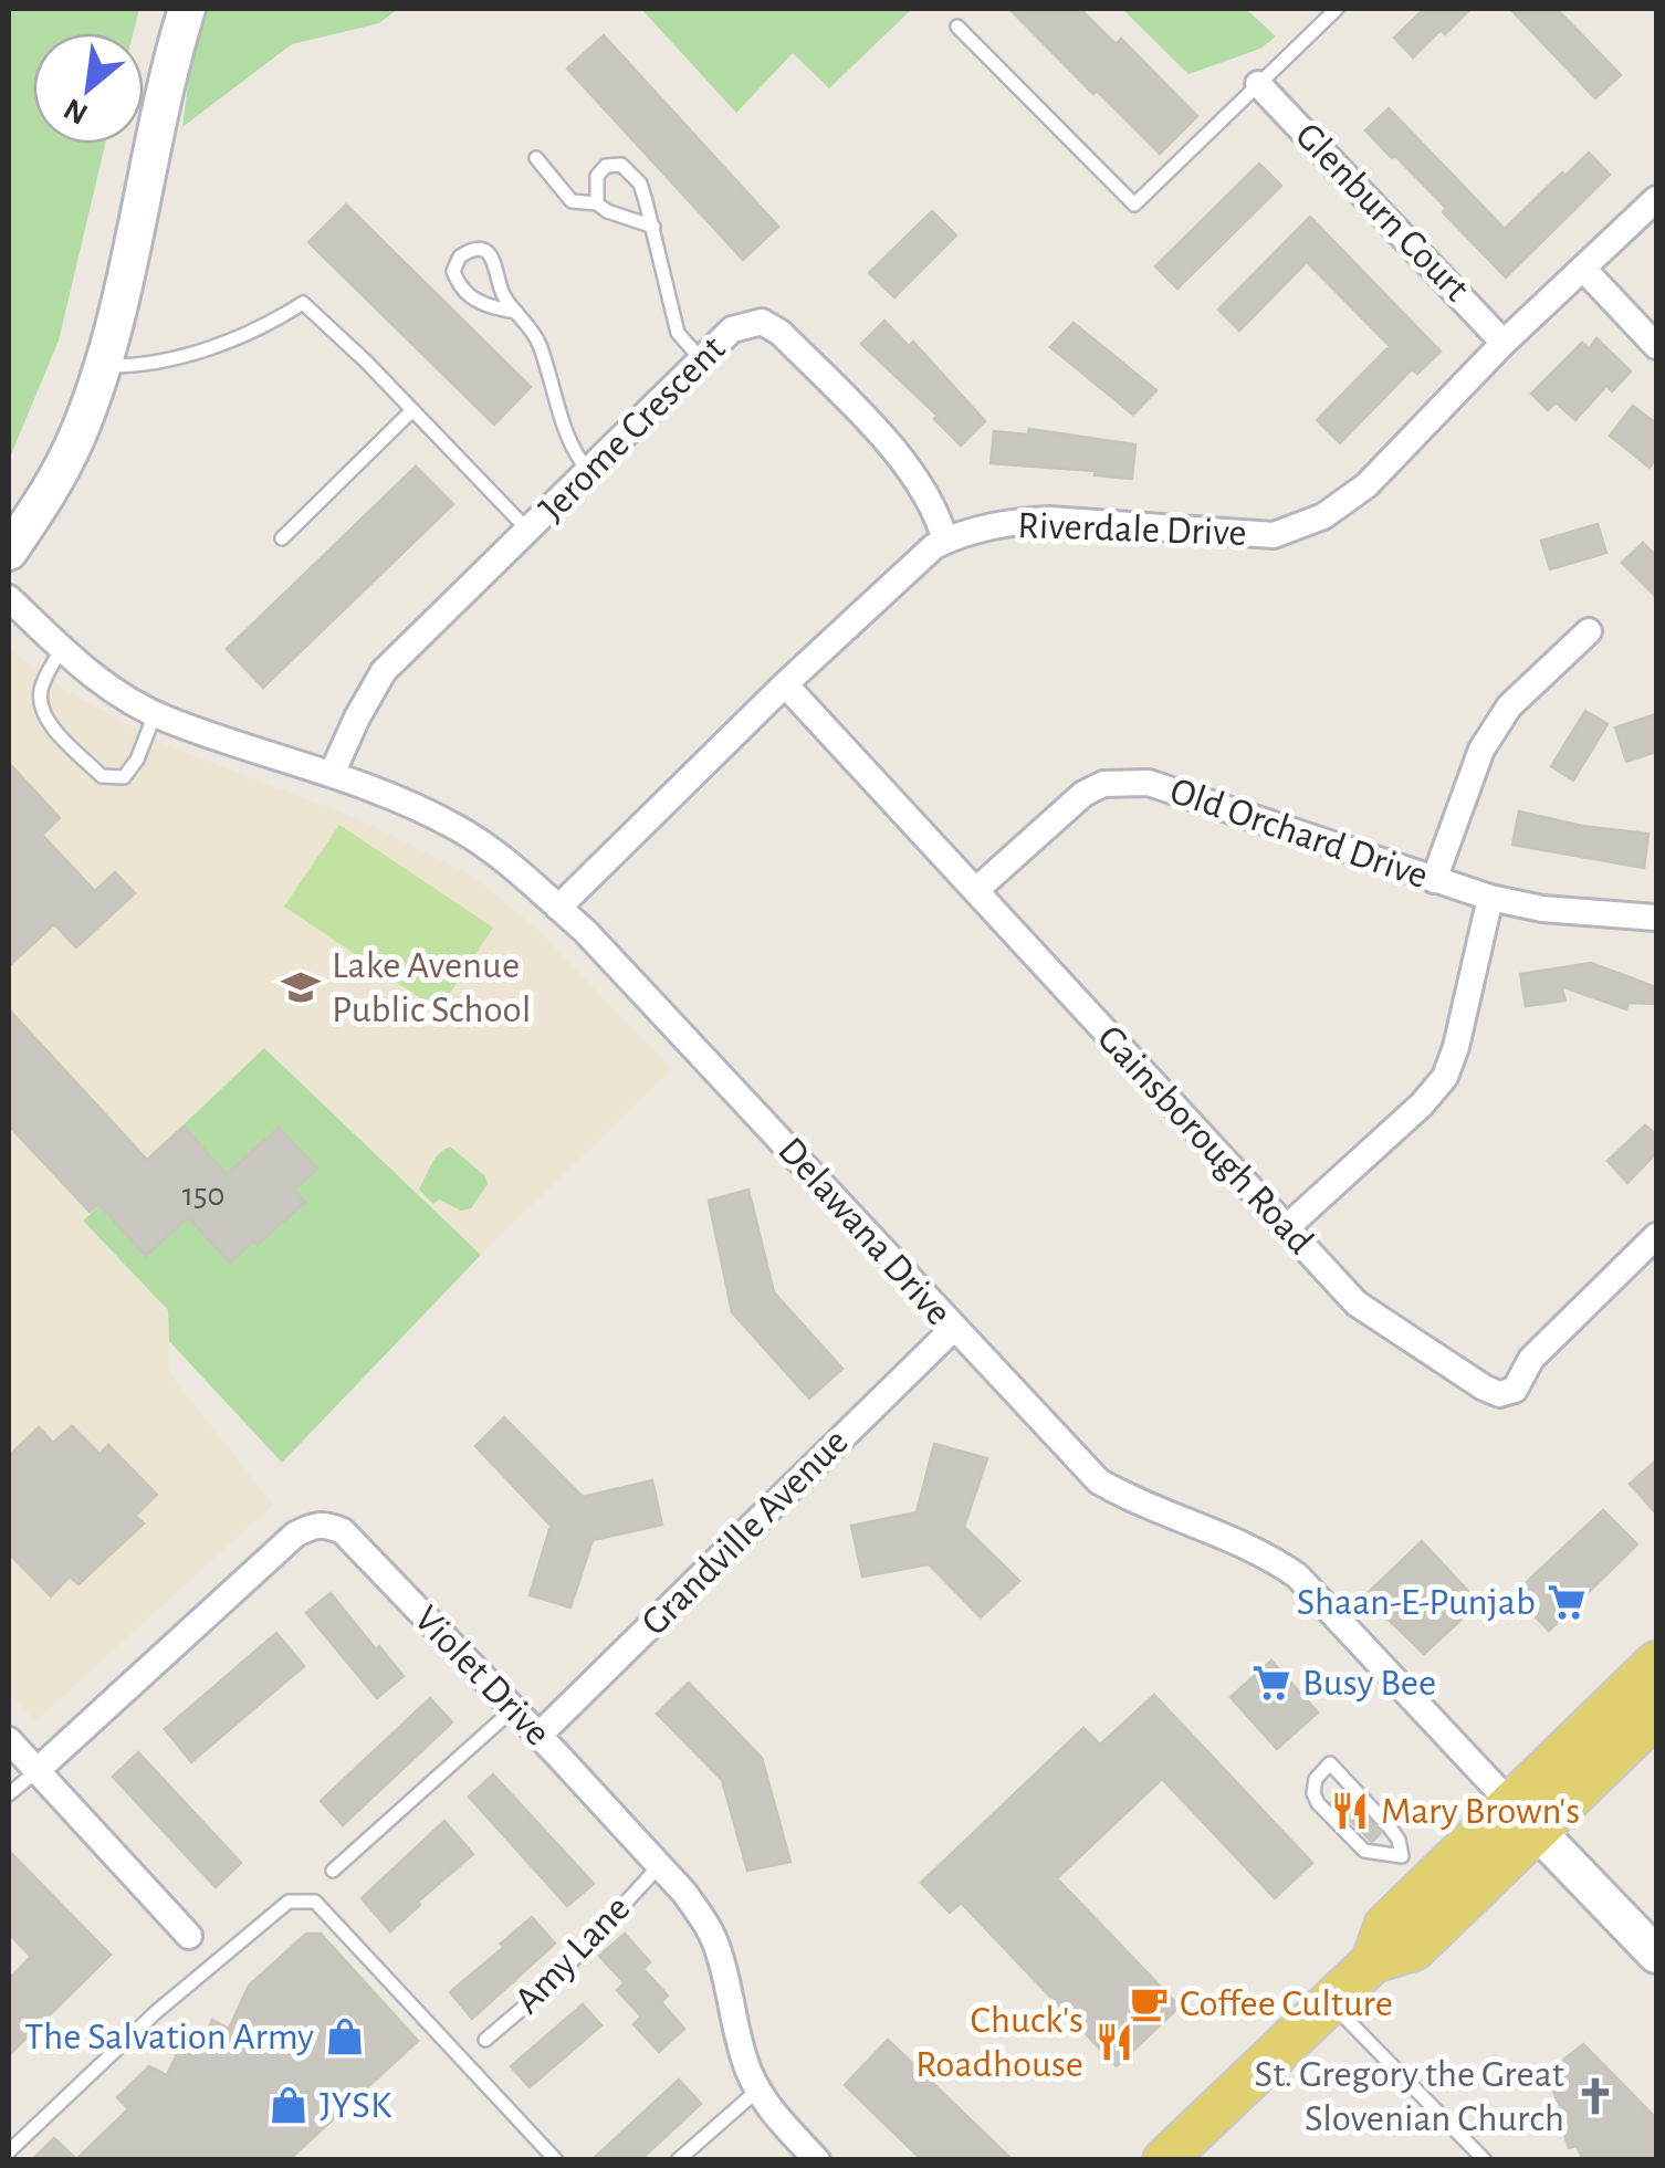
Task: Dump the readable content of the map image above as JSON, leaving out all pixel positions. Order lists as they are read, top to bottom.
{
  "streets": {
    "street": [
      "Glenburn Court",
      "Jerome Crescent",
      "Riverdale Drive",
      "Old Orchard Drive",
      "Gainsborough Road",
      "Delawana Drive",
      "Grandville Avenue",
      "Violet Drive"
    ],
    "lane": ["Amy Lane"]
  },
  "crossings": [
    ["Glenburn Court", "Riverdale Drive"],
    ["Jerome Crescent", "Riverdale Drive"],
    ["Jerome Crescent", "Delawana Drive"],
    ["Riverdale Drive", "Gainsborough Road"],
    ["Riverdale Drive", "Delawana Drive"],
    ["Old Orchard Drive", "Gainsborough Road"],
    ["Delawana Drive", "Grandville Avenue"],
    ["Grandville Avenue", "Violet Drive"],
    ["Violet Drive", "Amy Lane"]
  ],
  "places": {
    "school or university": ["Lake Avenue Public School"],
    "supermarket": ["Shaan-E-Punjab", "Busy Bee"],
    "restaurant": ["Mary Brown's", "Chuck's Roadhouse"],
    "cafe": ["Coffee Culture"],
    "shop": ["The Salvation Army", "JYSK"],
    "church": ["St. Gregory the Great Slovenian Church"]
  },
  "house_numbers": ["150"],
  "north": "bottom left"
}
